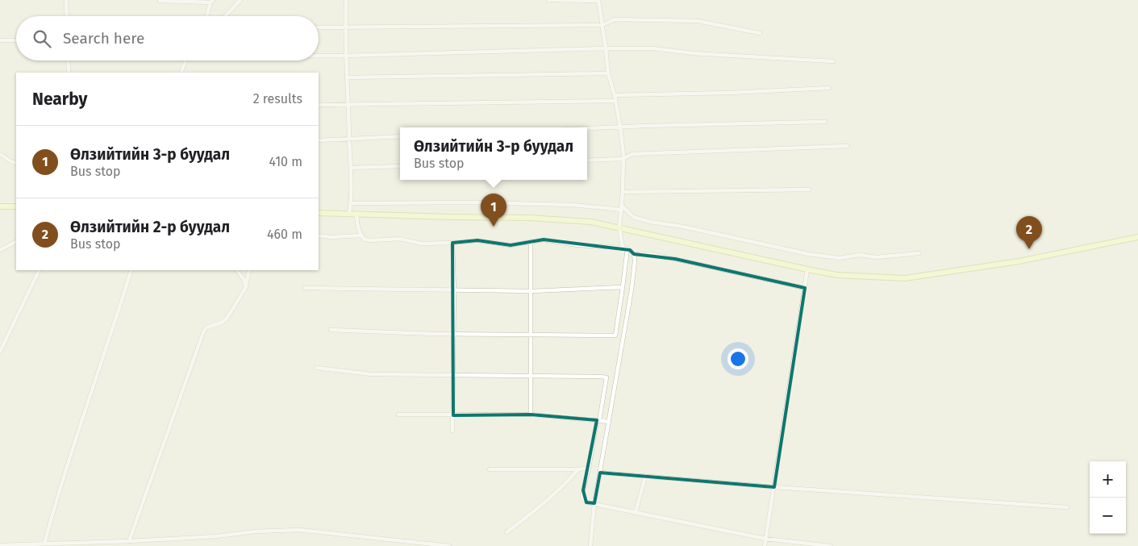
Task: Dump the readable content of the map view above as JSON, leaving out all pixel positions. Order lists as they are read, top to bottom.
{
  "page": {
    "search": "Search here",
    "heading": ["Nearby", "2 results"],
    "list": [
      {
        "mark": "1",
        "name": "Өлзийтийн 3-р буудал",
        "note": "Bus stop",
        "value": "410 m"
      },
      {
        "mark": "2",
        "name": "Өлзийтийн 2-р буудал",
        "note": "Bus stop",
        "value": "460 m"
      }
    ],
    "popup": ["Өлзийтийн 3-р буудал", "Bus stop"],
    "pins": ["1", "2"],
    "map_buttons": ["+", "−"]
  }
}
